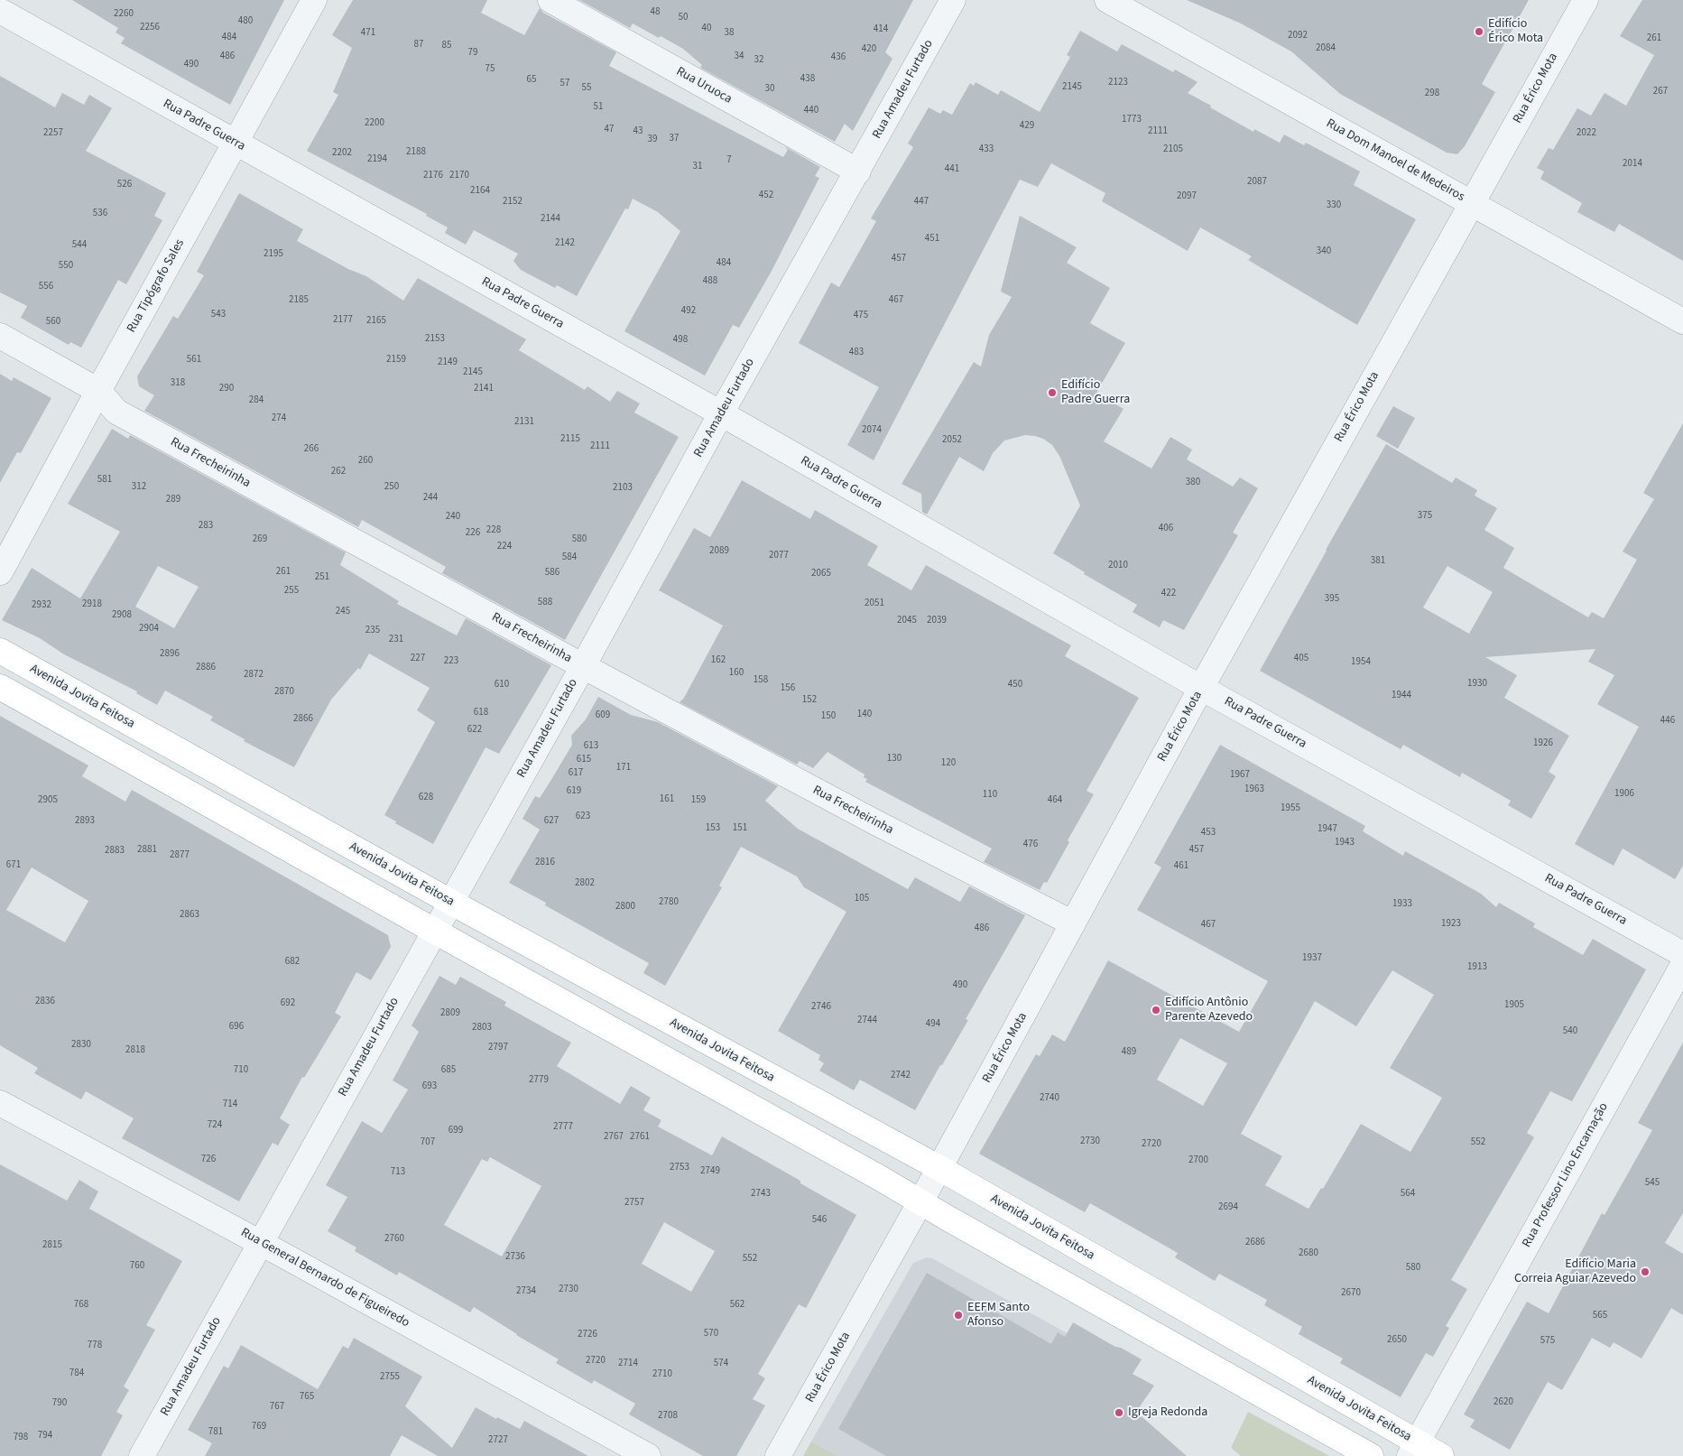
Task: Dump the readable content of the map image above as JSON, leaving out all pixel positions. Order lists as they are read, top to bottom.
{
  "streets": {
    "main road": ["Avenida Jovita Feitosa"],
    "street": [
      "Rua Uruoca",
      "Rua Érico Mota",
      "Rua Amadeu Furtado",
      "Rua Padre Guerra",
      "Rua Dom Manoel de Medeiros",
      "Rua Tipógrafo Sales",
      "Rua Frecheirinha",
      "Rua Professor Lino Encarnação",
      "Rua General Bernardo de Figueiredo"
    ]
  },
  "crossings": [
    ["Rua Uruoca", "Rua Amadeu Furtado"],
    ["Rua Érico Mota", "Rua Padre Guerra"],
    ["Rua Érico Mota", "Rua Dom Manoel de Medeiros"],
    ["Rua Érico Mota", "Rua Frecheirinha"],
    ["Rua Érico Mota", "Avenida Jovita Feitosa"],
    ["Rua Amadeu Furtado", "Rua Padre Guerra"],
    ["Rua Amadeu Furtado", "Rua Frecheirinha"],
    ["Rua Amadeu Furtado", "Avenida Jovita Feitosa"],
    ["Rua Amadeu Furtado", "Rua General Bernardo de Figueiredo"],
    ["Rua Padre Guerra", "Rua Tipógrafo Sales"],
    ["Rua Tipógrafo Sales", "Rua Frecheirinha"],
    ["Avenida Jovita Feitosa", "Rua Professor Lino Encarnação"]
  ],
  "places": [
    "Edifício Érico Mota",
    "Edifício Padre Guerra",
    "Edifício Antônio Parente Azevedo",
    "Edifício Maria Correia Aguiar Azevedo",
    "EEFM Santo Afonso",
    "Igreja Redonda"
  ],
  "house_numbers": [
    "48",
    "2260",
    "50",
    "480",
    "2256",
    "40",
    "414",
    "471",
    "38",
    "2092",
    "484",
    "261",
    "87",
    "85",
    "2084",
    "420",
    "79",
    "486",
    "34",
    "436",
    "32",
    "490",
    "75",
    "438",
    "65",
    "2123",
    "57",
    "2145",
    "55",
    "30",
    "267",
    "298",
    "51",
    "440",
    "1773",
    "2200",
    "429",
    "47",
    "43",
    "2111",
    "2257",
    "2022",
    "37",
    "39",
    "433",
    "2105",
    "2188",
    "2202",
    "2194",
    "7",
    "2014",
    "31",
    "441",
    "2176",
    "2170",
    "2087",
    "526",
    "2164",
    "452",
    "2097",
    "2152",
    "447",
    "330",
    "536",
    "2144",
    "451",
    "2142",
    "544",
    "340",
    "2195",
    "457",
    "484",
    "550",
    "488",
    "556",
    "2185",
    "467",
    "492",
    "543",
    "475",
    "2177",
    "2165",
    "560",
    "2153",
    "498",
    "483",
    "561",
    "2159",
    "2149",
    "2145",
    "318",
    "290",
    "2141",
    "284",
    "274",
    "2131",
    "2074",
    "2115",
    "2052",
    "2111",
    "266",
    "260",
    "262",
    "581",
    "380",
    "312",
    "250",
    "2103",
    "244",
    "289",
    "375",
    "240",
    "283",
    "406",
    "228",
    "226",
    "269",
    "580",
    "224",
    "2089",
    "2077",
    "584",
    "381",
    "2010",
    "261",
    "586",
    "2065",
    "251",
    "255",
    "422",
    "395",
    "588",
    "2051",
    "2918",
    "2932",
    "245",
    "2908",
    "2045",
    "2039",
    "2904",
    "235",
    "231",
    "2896",
    "227",
    "405",
    "162",
    "223",
    "1954",
    "2886",
    "160",
    "2872",
    "158",
    "1930",
    "610",
    "450",
    "156",
    "2870",
    "1944",
    "152",
    "618",
    "140",
    "609",
    "150",
    "2866",
    "446",
    "622",
    "1926",
    "613",
    "130",
    "615",
    "120",
    "171",
    "617",
    "1967",
    "1963",
    "619",
    "1906",
    "110",
    "628",
    "161",
    "2905",
    "159",
    "464",
    "1955",
    "623",
    "2893",
    "627",
    "153",
    "151",
    "1947",
    "453",
    "1943",
    "476",
    "2881",
    "457",
    "2883",
    "2877",
    "2816",
    "671",
    "461",
    "2802",
    "105",
    "2780",
    "1933",
    "2800",
    "2863",
    "1923",
    "467",
    "486",
    "1937",
    "682",
    "1913",
    "490",
    "2836",
    "692",
    "1905",
    "2746",
    "2809",
    "2744",
    "494",
    "696",
    "2803",
    "540",
    "2830",
    "2797",
    "2818",
    "489",
    "710",
    "685",
    "2742",
    "2779",
    "693",
    "2740",
    "714",
    "724",
    "2777",
    "699",
    "2767",
    "2761",
    "2730",
    "707",
    "552",
    "2720",
    "726",
    "2700",
    "2753",
    "2749",
    "713",
    "545",
    "2743",
    "564",
    "2757",
    "2694",
    "546",
    "2760",
    "2686",
    "2815",
    "2680",
    "2736",
    "552",
    "760",
    "580",
    "2730",
    "2734",
    "2670",
    "768",
    "562",
    "565",
    "570",
    "2726",
    "2650",
    "575",
    "778",
    "2720",
    "2714",
    "574",
    "784",
    "2710",
    "2755",
    "765",
    "2620",
    "790",
    "767",
    "2708",
    "769",
    "781",
    "794",
    "798",
    "2727"
  ]
}
